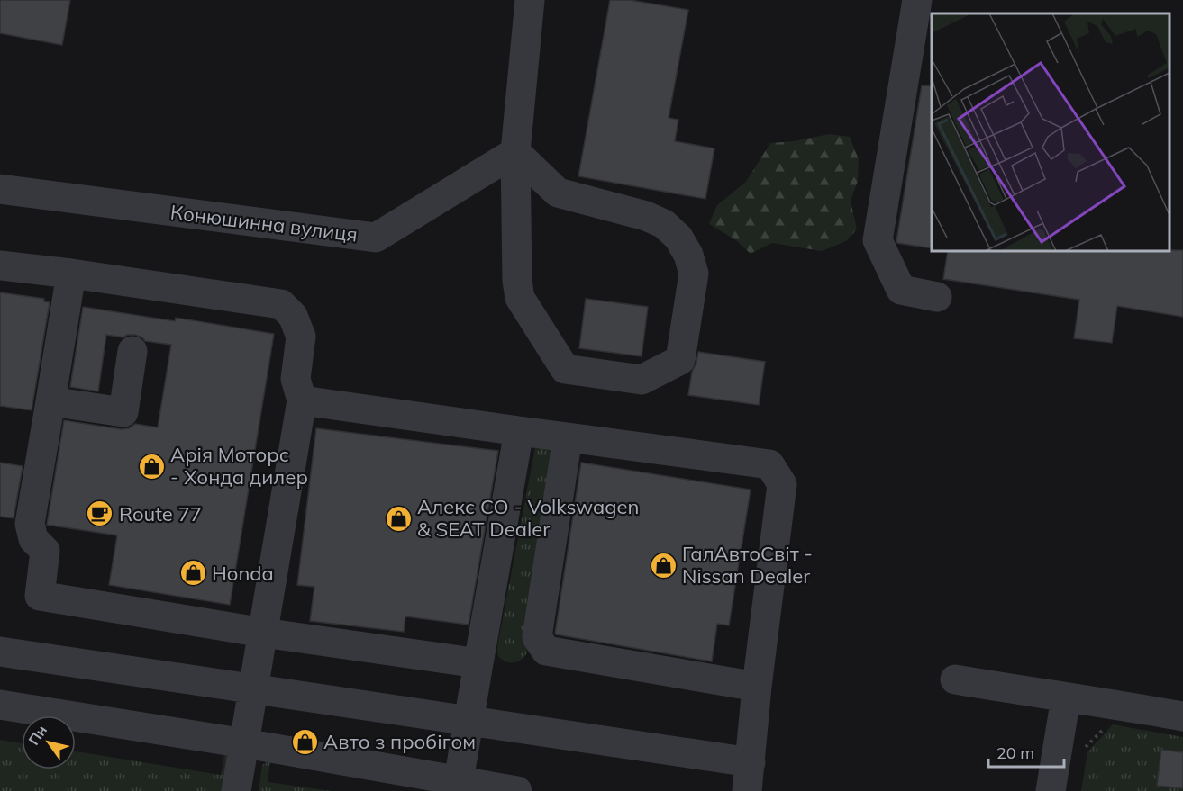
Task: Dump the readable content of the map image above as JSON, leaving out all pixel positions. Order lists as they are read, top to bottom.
{
  "streets": {
    "street": ["Конюшинна вулиця"]
  },
  "places": {
    "shop": [
      "Арія Моторс - Хонда дилер",
      "Алекс CO - Volkswagen & SEAT Dealer",
      "ГалАвтоСвіт - Nissan Dealer",
      "Honda",
      "Авто з пробігом"
    ],
    "cafe": ["Route 77"]
  },
  "scale_bar": "20 m",
  "north": "top left"
}
